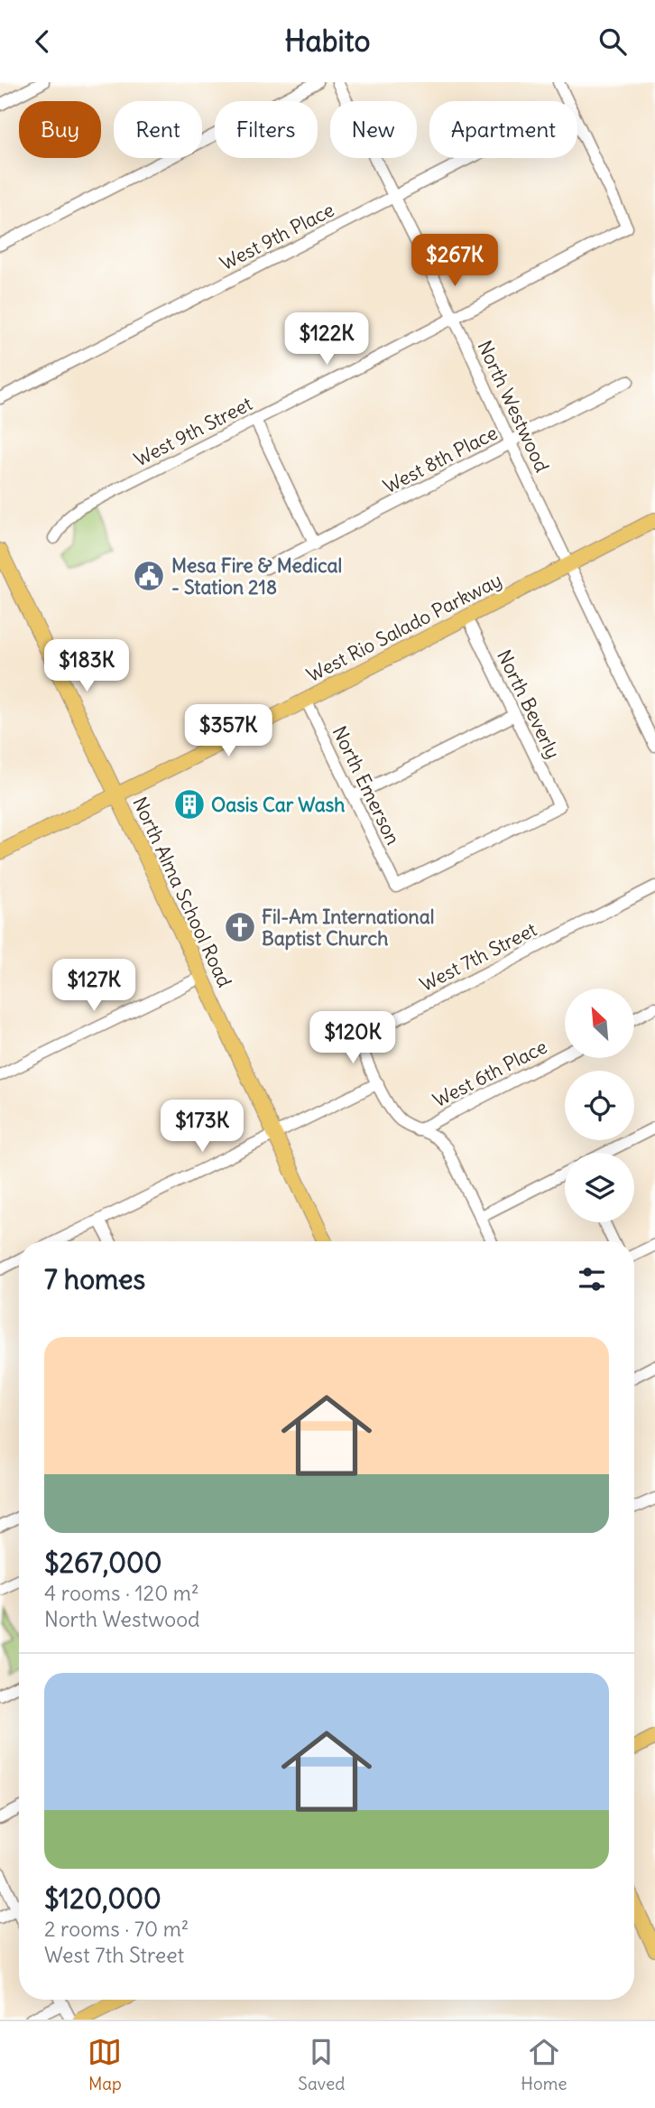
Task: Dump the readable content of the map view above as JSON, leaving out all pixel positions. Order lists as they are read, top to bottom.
{
  "streets": {
    "main road": ["West Rio Salado Parkway", "North Alma School Road"],
    "street": [
      "West 9th Place",
      "North Westwood",
      "West 9th Street",
      "West 8th Place",
      "North Beverly",
      "North Emerson",
      "West 7th Street",
      "West 6th Place"
    ]
  },
  "crossings": [
    ["West 9th Place", "North Westwood"],
    ["North Westwood", "West 9th Street"],
    ["North Westwood", "West 8th Place"],
    ["North Westwood", "West Rio Salado Parkway"],
    ["West Rio Salado Parkway", "North Beverly"],
    ["West Rio Salado Parkway", "North Emerson"],
    ["West Rio Salado Parkway", "North Alma School Road"],
    ["North Beverly", "North Emerson"]
  ],
  "places": {
    "public building": ["Mesa Fire & Medical - Station 218"],
    "building": ["Oasis Car Wash"],
    "church": ["Fil-Am International Baptist Church"]
  },
  "north": "top left",
  "page": {
    "header": "Habito",
    "chip": [
      "Buy",
      "Rent",
      "Filters",
      "New",
      "Apartment"
    ],
    "price": [
      "$267K",
      "$122K",
      "$183K",
      "$357K",
      "$127K",
      "$120K",
      "$173K"
    ],
    "heading": "7 homes",
    "list": [
      {
        "name": "$267,000",
        "note": "4 rooms · 120 m² · North Westwood"
      },
      {
        "name": "$120,000",
        "note": "2 rooms · 70 m² · West 7th Street"
      }
    ],
    "tabs": ["Map", "Saved", "Home"]
  }
}
